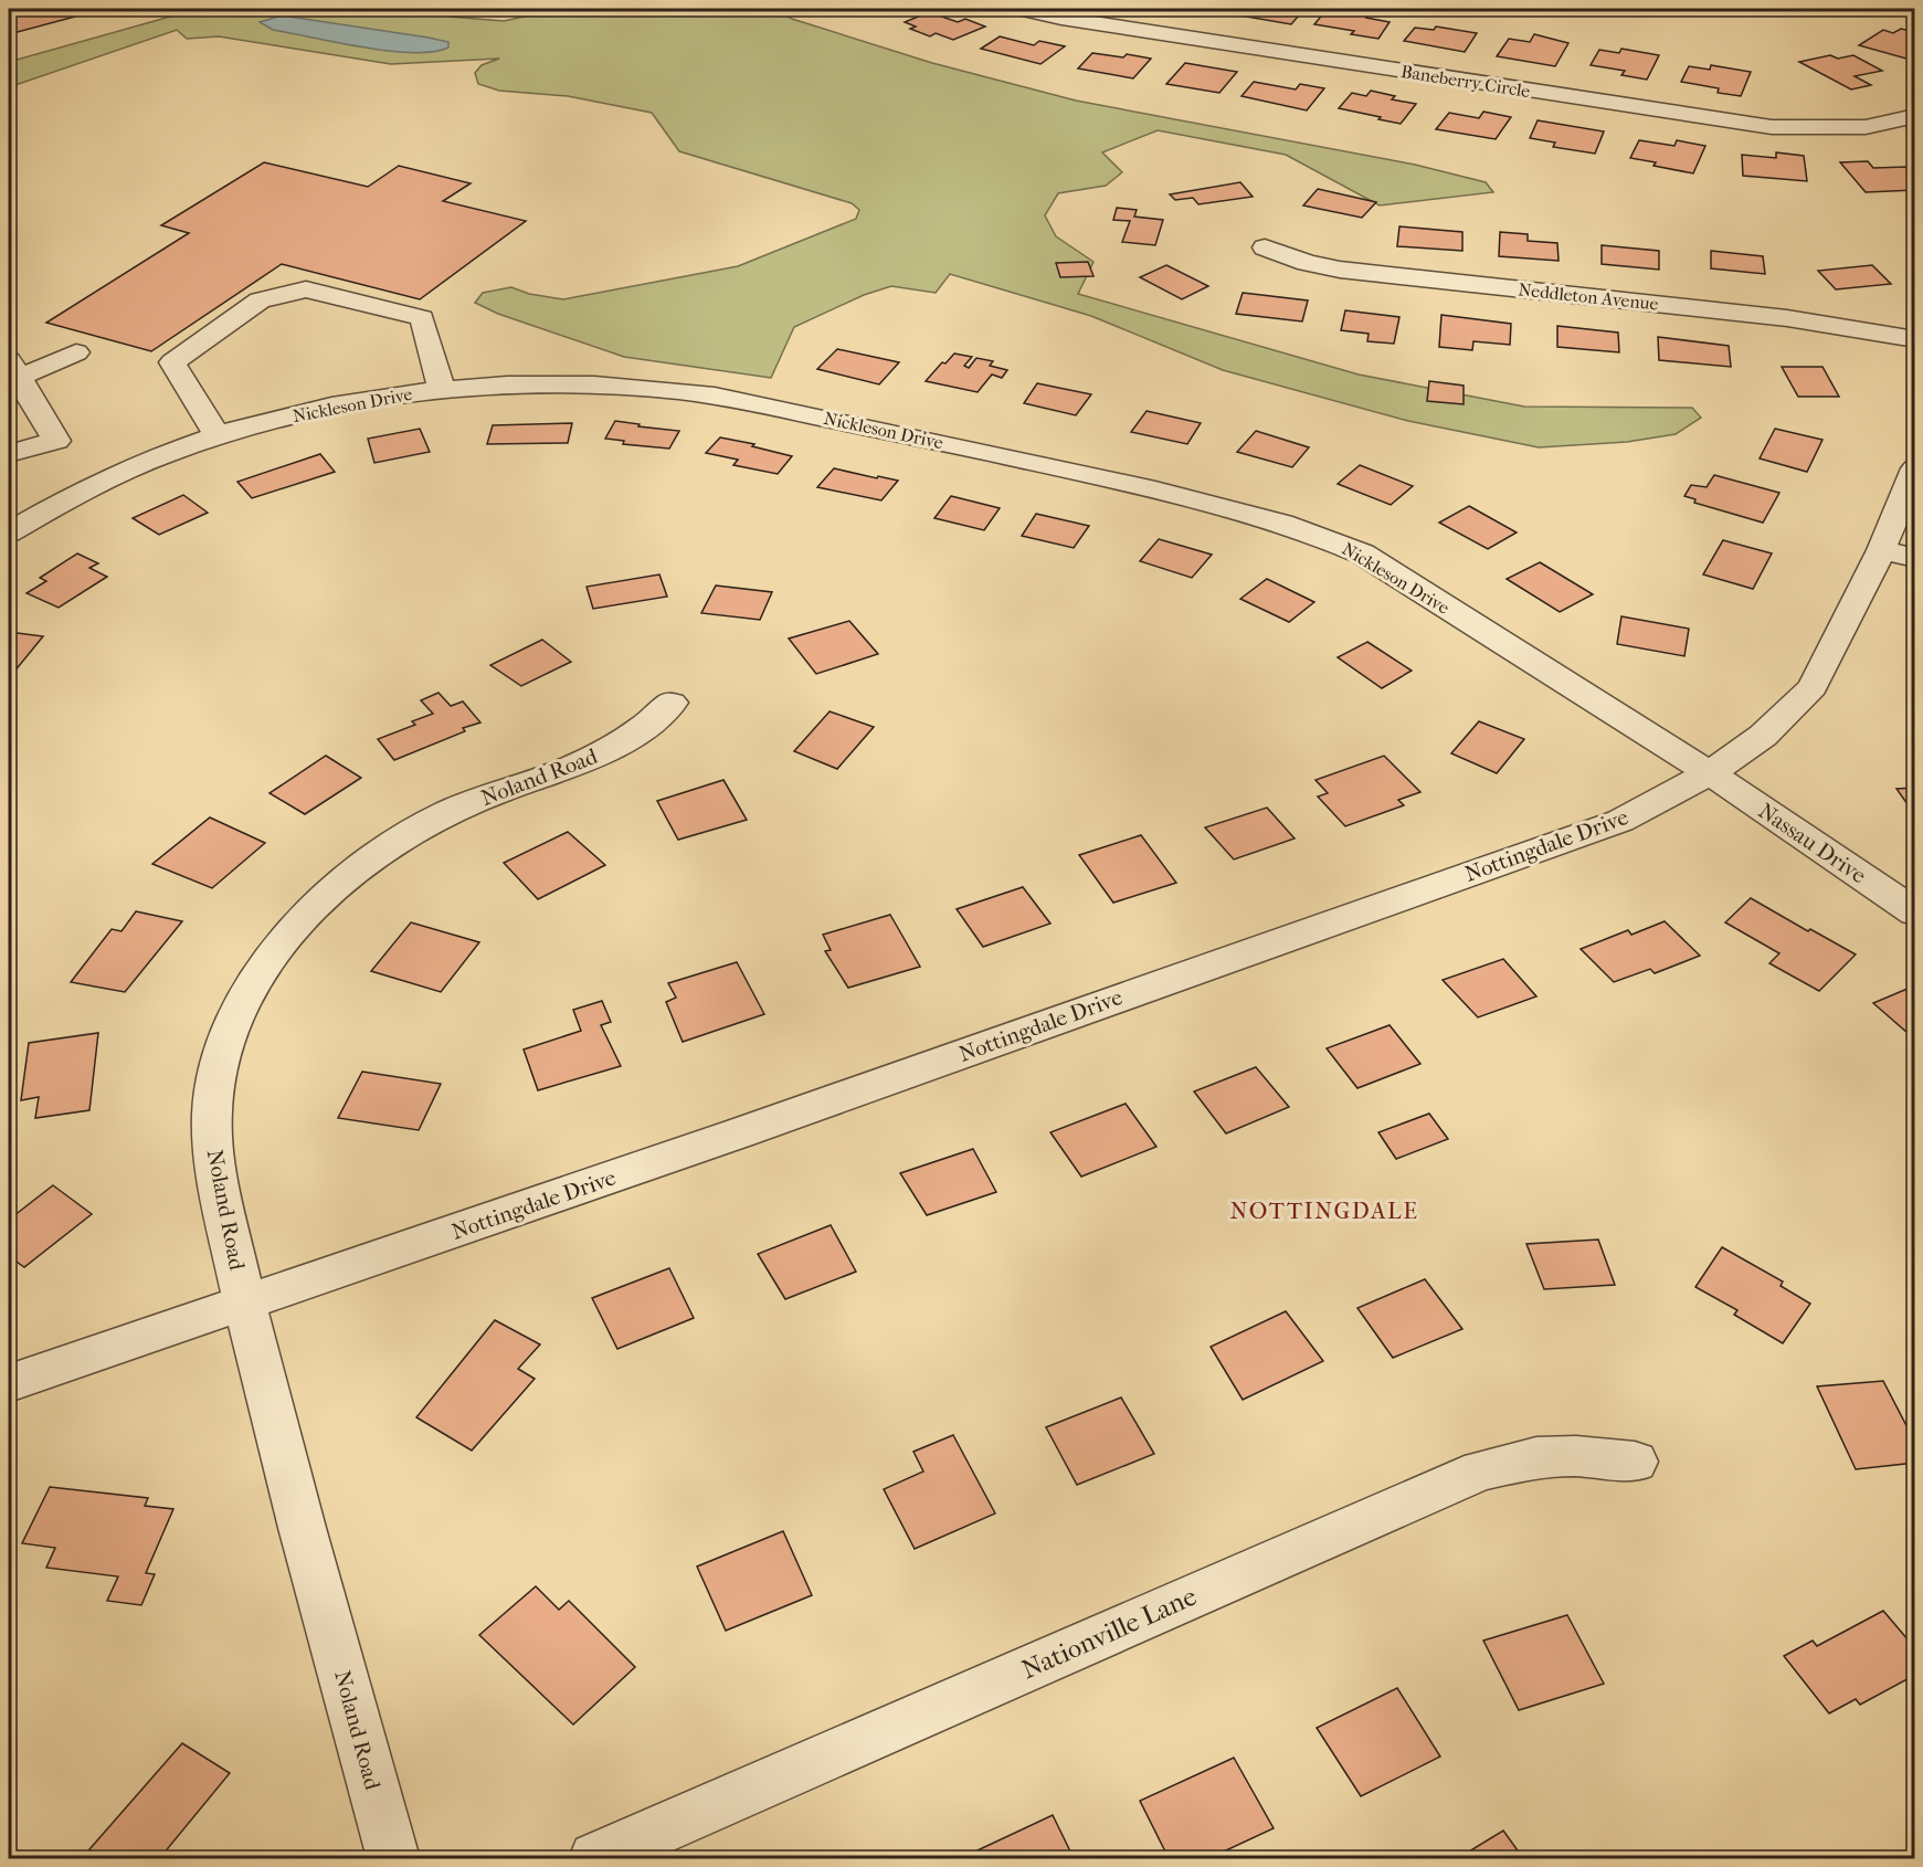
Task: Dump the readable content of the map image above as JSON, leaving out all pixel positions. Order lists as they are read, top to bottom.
{
  "streets": {
    "street": [
      "Baneberry Circle",
      "Neddleton Avenue",
      "Nickleson Drive",
      "Noland Road",
      "Nassau Drive",
      "Nottingdale Drive",
      "Nationville Lane"
    ]
  },
  "crossings": [
    ["Nickleson Drive", "Nassau Drive"],
    ["Nickleson Drive", "Nottingdale Drive"],
    ["Noland Road", "Nottingdale Drive"],
    ["Nassau Drive", "Nottingdale Drive"]
  ],
  "districts": ["NOTTINGDALE"]
}
